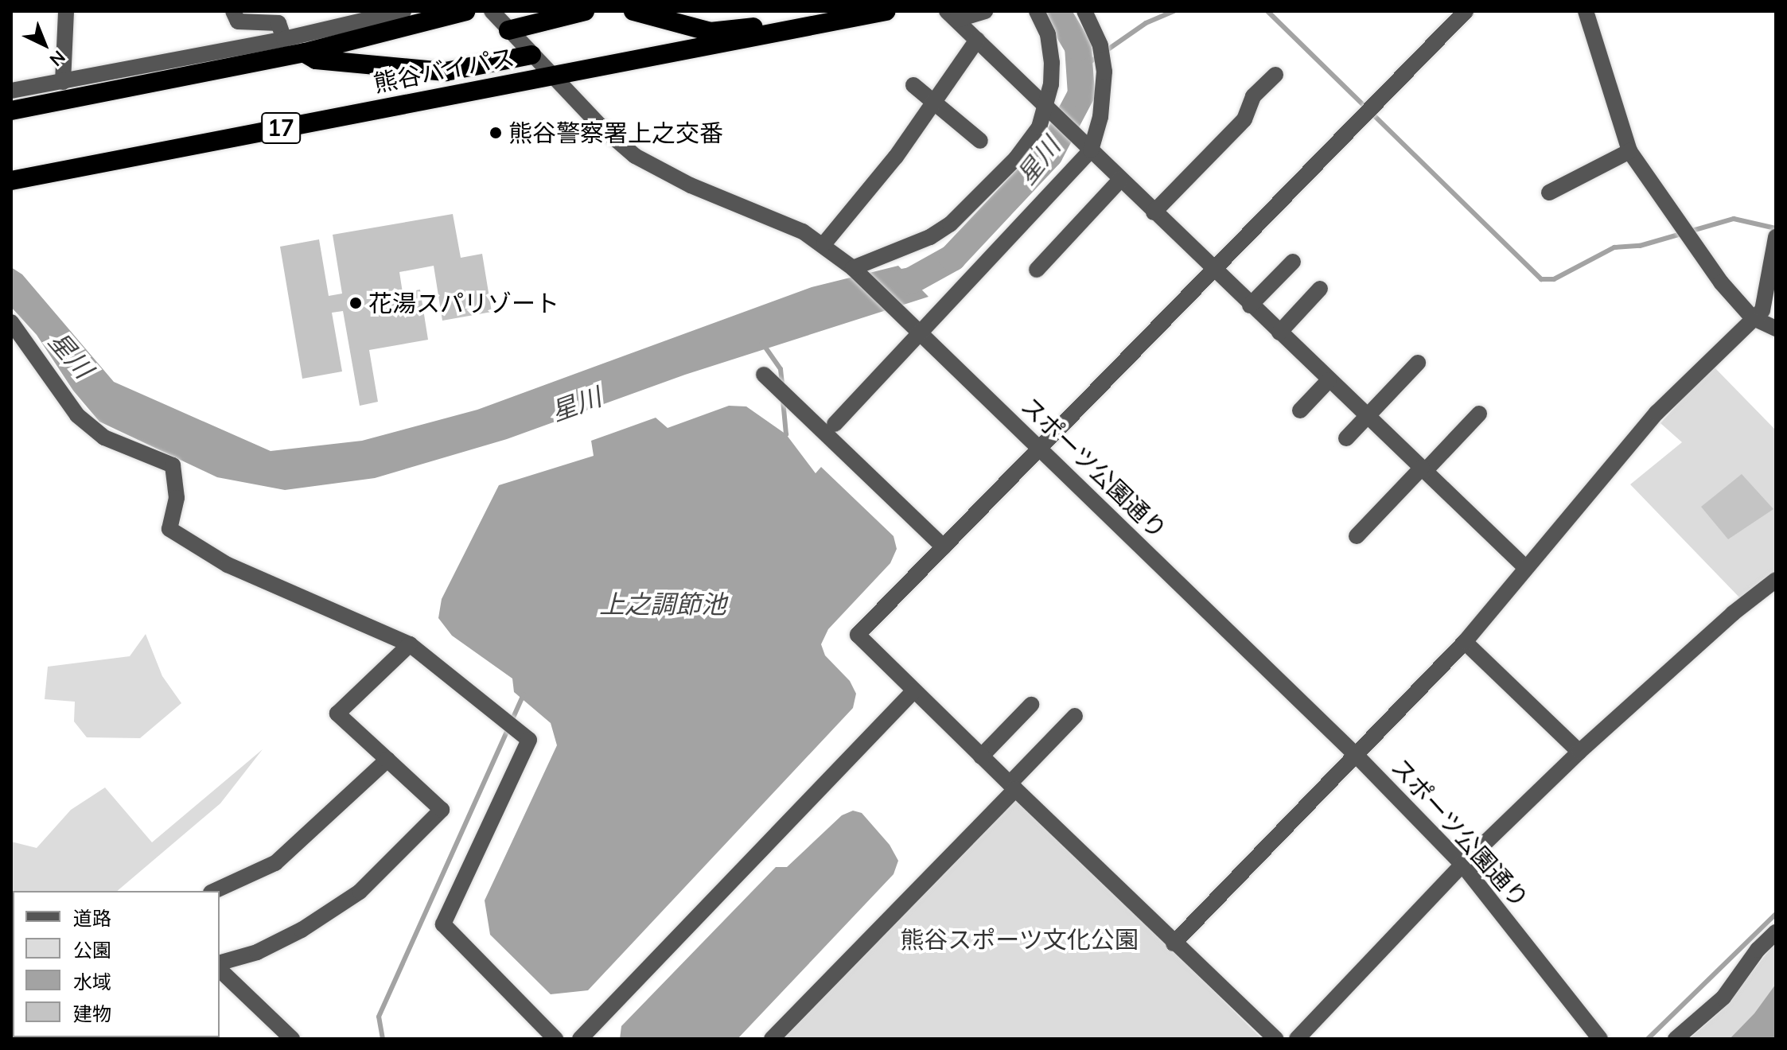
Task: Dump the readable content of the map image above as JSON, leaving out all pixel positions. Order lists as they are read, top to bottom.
{
  "streets": {
    "highway": ["熊谷バイパス", "17"],
    "street": ["スポーツ公園通り"]
  },
  "crossings": [
    ["熊谷バイパス", "スポーツ公園通り"]
  ],
  "water": ["星川", "上之調節池"],
  "parks": ["熊谷スポーツ文化公園"],
  "places": ["熊谷警察署上之交番", "花湯スパリゾート"],
  "legend": [
    "道路",
    "公園",
    "水域",
    "建物"
  ],
  "north": "bottom right"
}
